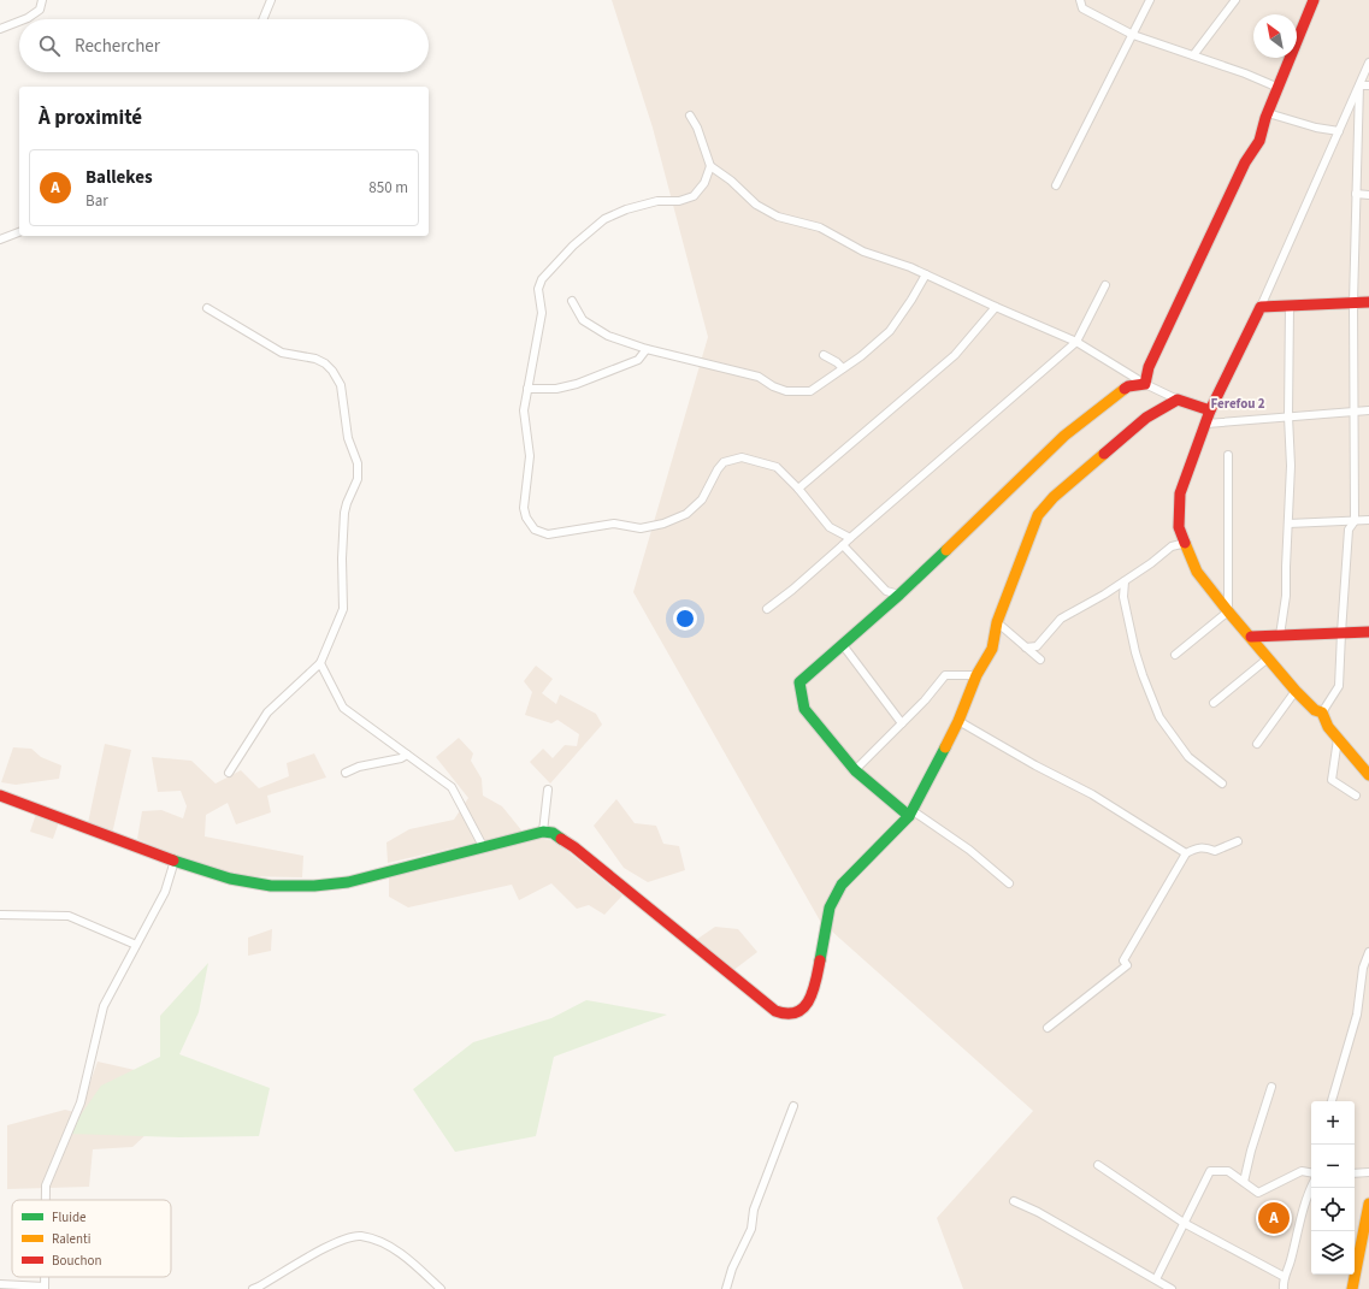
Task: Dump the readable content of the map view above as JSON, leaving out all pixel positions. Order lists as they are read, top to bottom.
{
  "districts": ["Ferefou 2"],
  "legend": ["Fluide", "Ralenti", "Bouchon"],
  "north": "top left",
  "page": {
    "search": "Rechercher",
    "heading": "À proximité",
    "list": [
      {
        "mark": "A",
        "name": "Ballekes",
        "note": "Bar",
        "value": "850 m"
      }
    ],
    "map_buttons": ["+", "−"],
    "pins": "A"
  }
}
